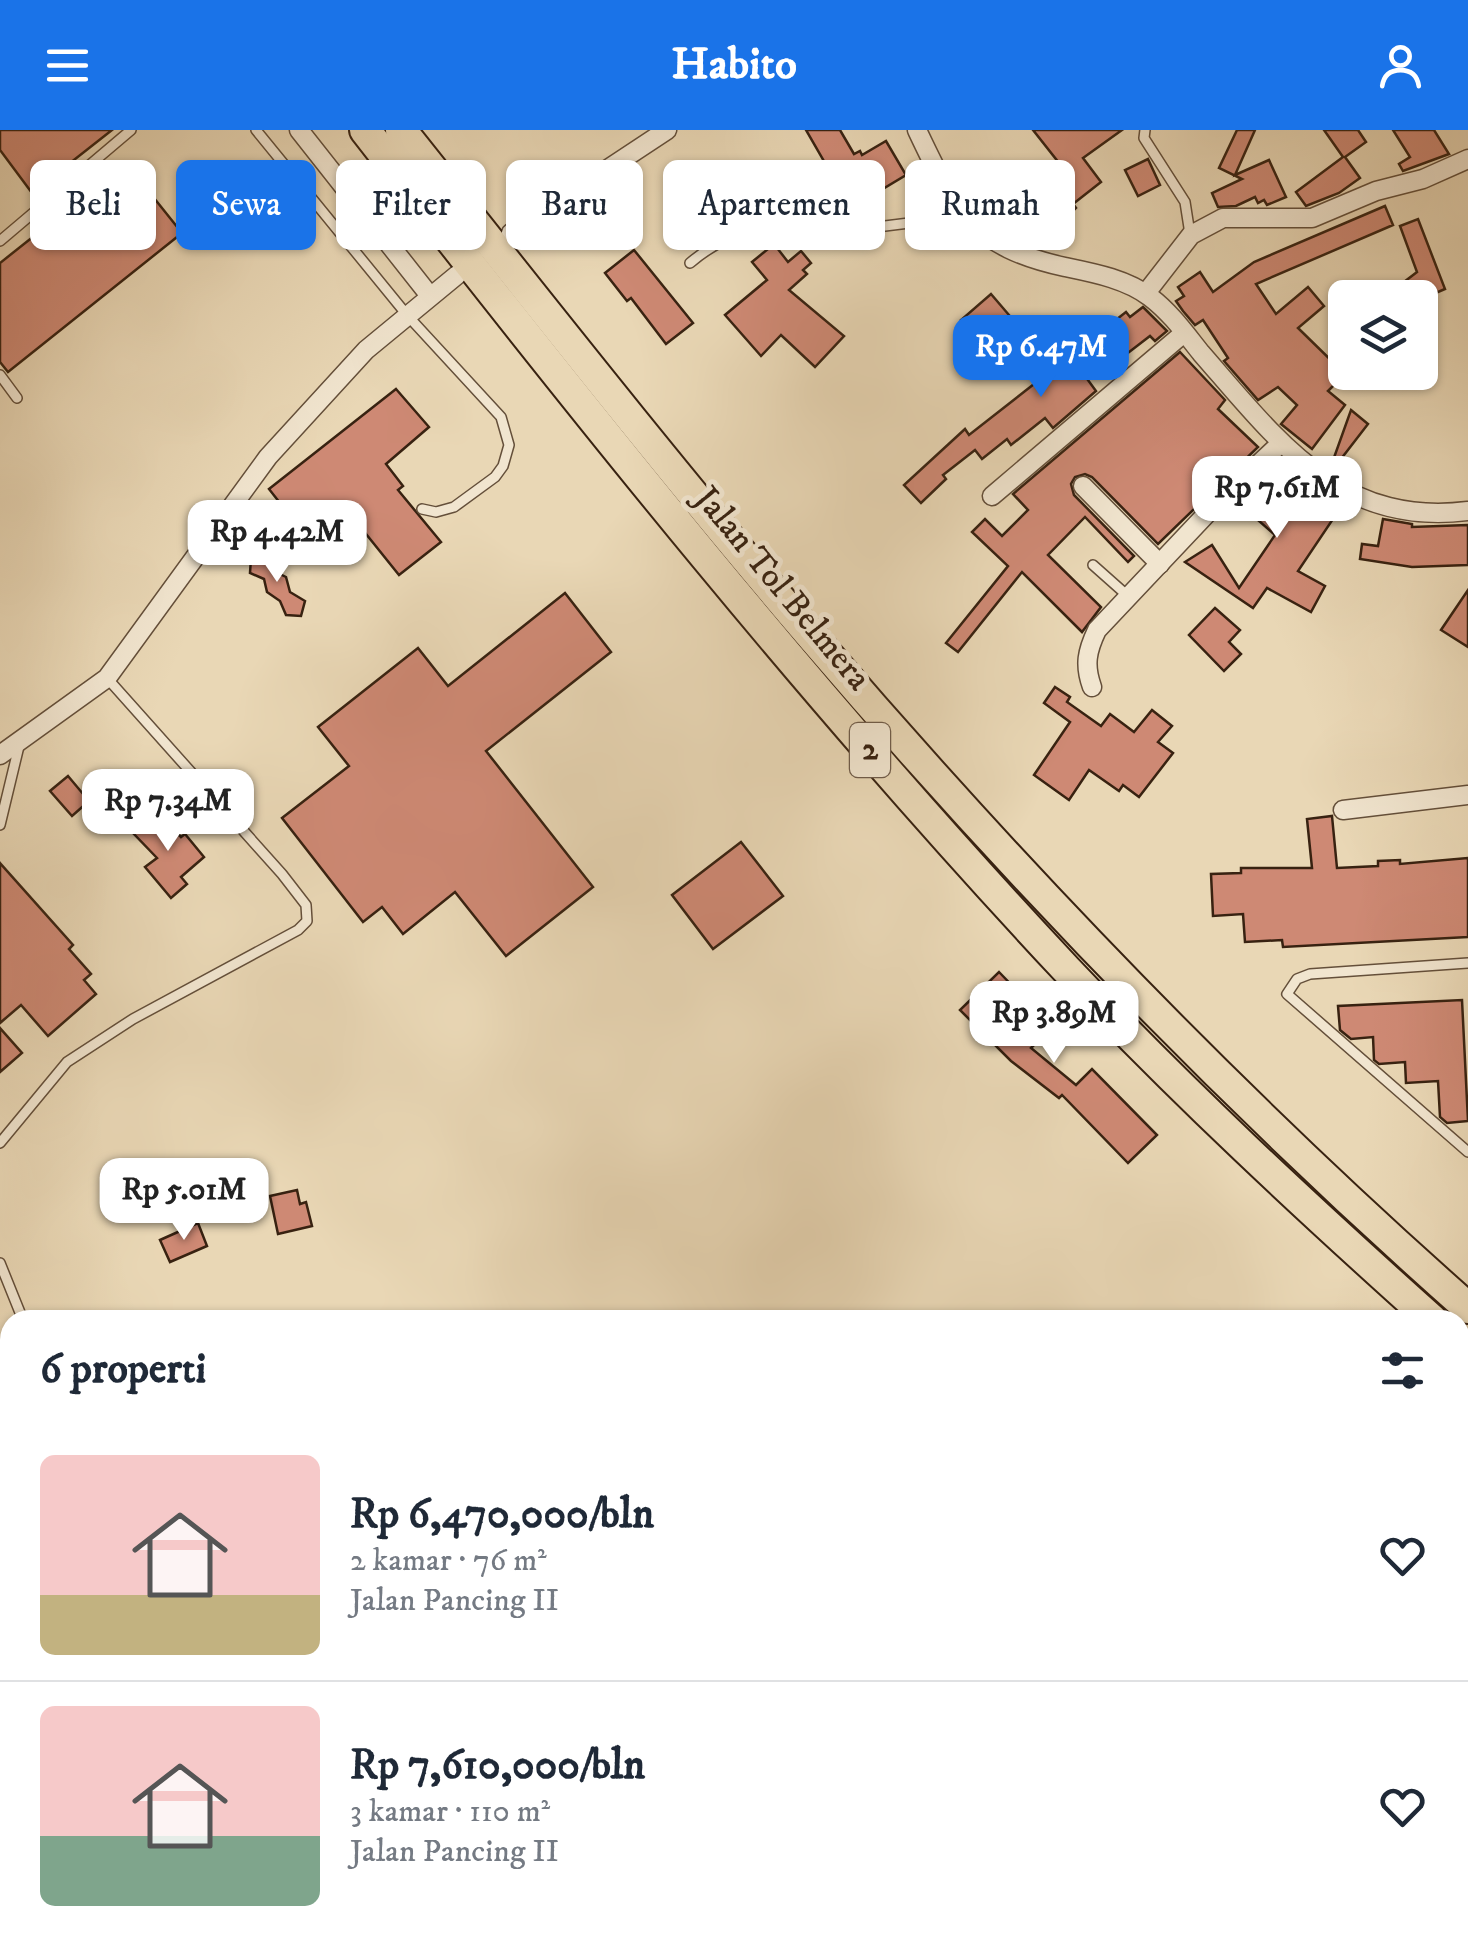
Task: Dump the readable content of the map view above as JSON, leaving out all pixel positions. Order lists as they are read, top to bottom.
{
  "streets": {
    "highway": ["Jalan Tol Belmera", "2"]
  },
  "page": {
    "header": "Habito",
    "chip": [
      "Beli",
      "Sewa",
      "Filter",
      "Baru",
      "Apartemen",
      "Rumah"
    ],
    "price": [
      "Rp 6.47M",
      "Rp 7.61M",
      "Rp 4.42M",
      "Rp 7.34M",
      "Rp 3.89M",
      "Rp 5.01M"
    ],
    "heading": "6 properti",
    "list": [
      {
        "name": "Rp 6,470,000/bln",
        "note": "2 kamar · 76 m² · Jalan Pancing II"
      },
      {
        "name": "Rp 7,610,000/bln",
        "note": "3 kamar · 110 m² · Jalan Pancing II"
      }
    ]
  }
}
